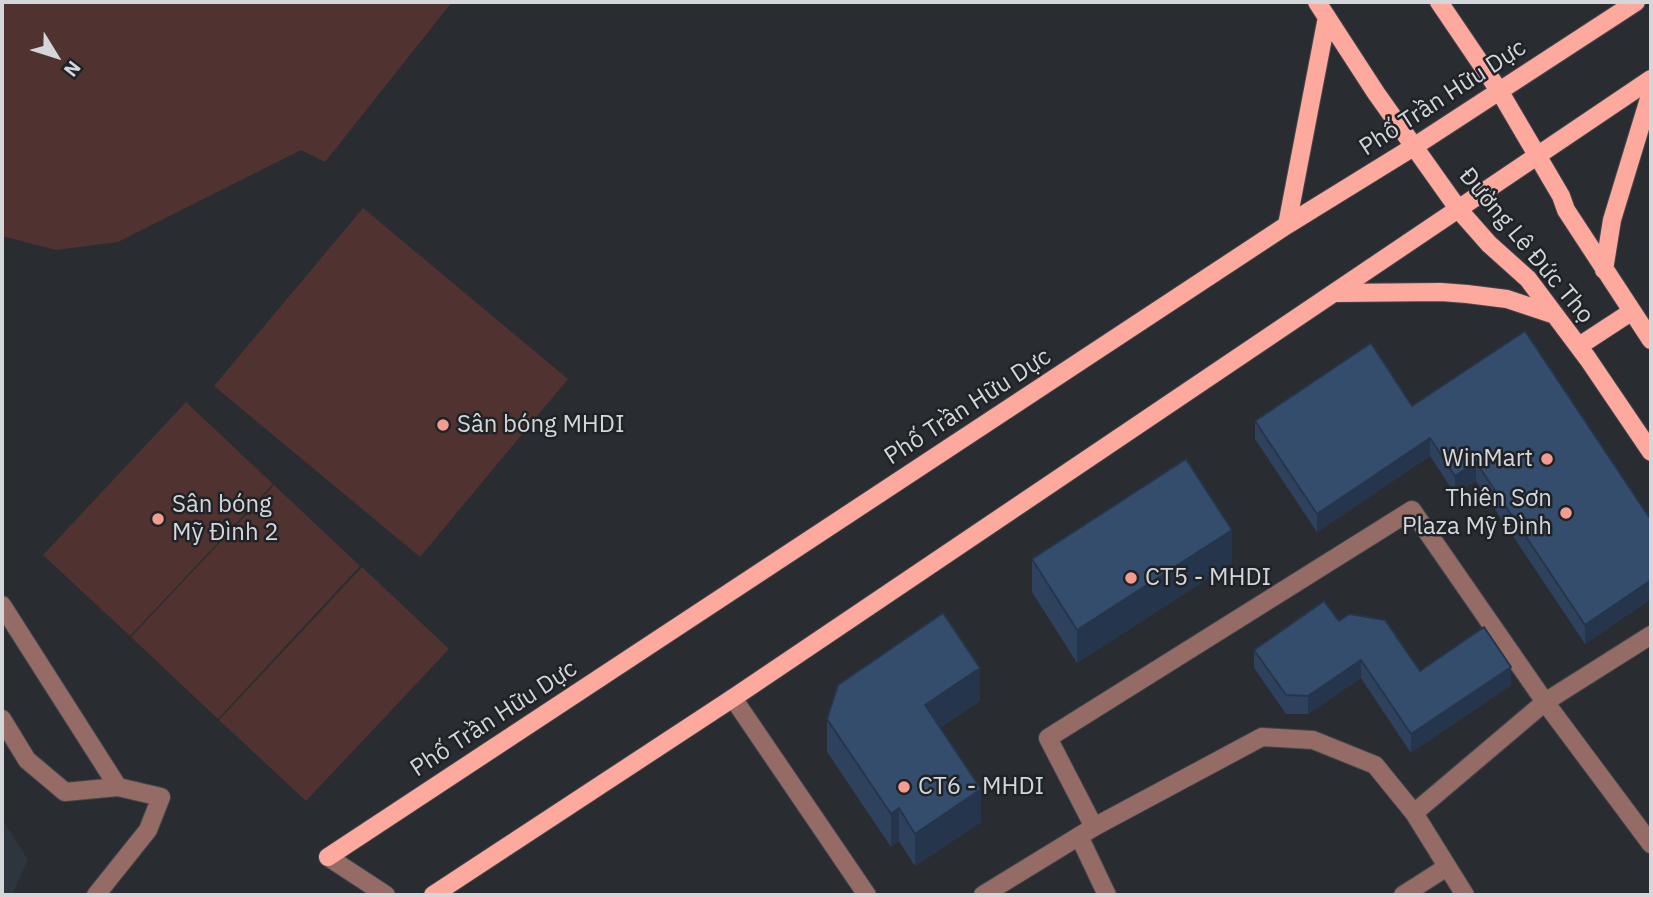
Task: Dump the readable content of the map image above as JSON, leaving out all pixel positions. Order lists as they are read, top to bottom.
{
  "streets": {
    "main road": ["Phố Trần Hữu Dực", "Đường Lê Đức Thọ"]
  },
  "crossings": [
    ["Phố Trần Hữu Dực", "Đường Lê Đức Thọ"]
  ],
  "places": [
    "Sân bóng MHDI",
    "WinMart",
    "Thiên Sơn Plaza Mỹ Đình",
    "Sân bóng Mỹ Đình 2",
    "CT5 - MHDI",
    "CT6 - MHDI"
  ],
  "north": "bottom right"
}
